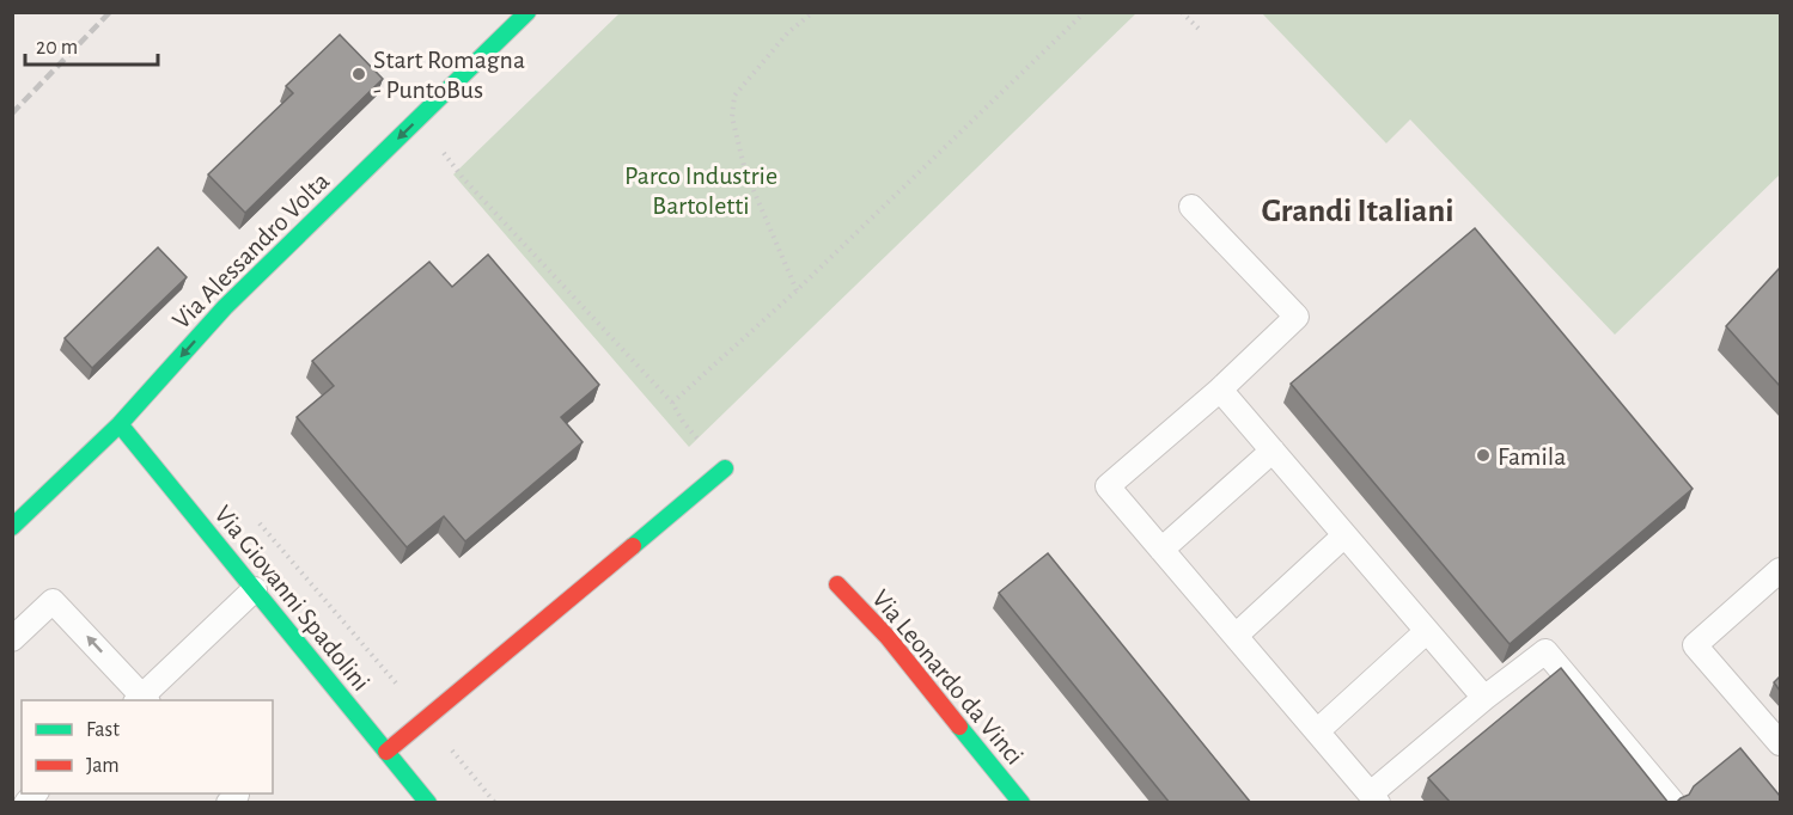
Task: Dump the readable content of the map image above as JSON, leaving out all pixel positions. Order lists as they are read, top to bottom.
{
  "streets": {
    "street": ["Via Alessandro Volta", "Via Giovanni Spadolini", "Via Leonardo da Vinci"]
  },
  "crossings": [
    ["Via Alessandro Volta", "Via Giovanni Spadolini"]
  ],
  "one_way": ["Via Alessandro Volta"],
  "districts": ["Grandi Italiani"],
  "parks": ["Parco Industrie Bartoletti"],
  "places": ["Start Romagna - PuntoBus", "Famila"],
  "legend": ["Fast", "Jam"],
  "scale_bar": "20 m"
}
